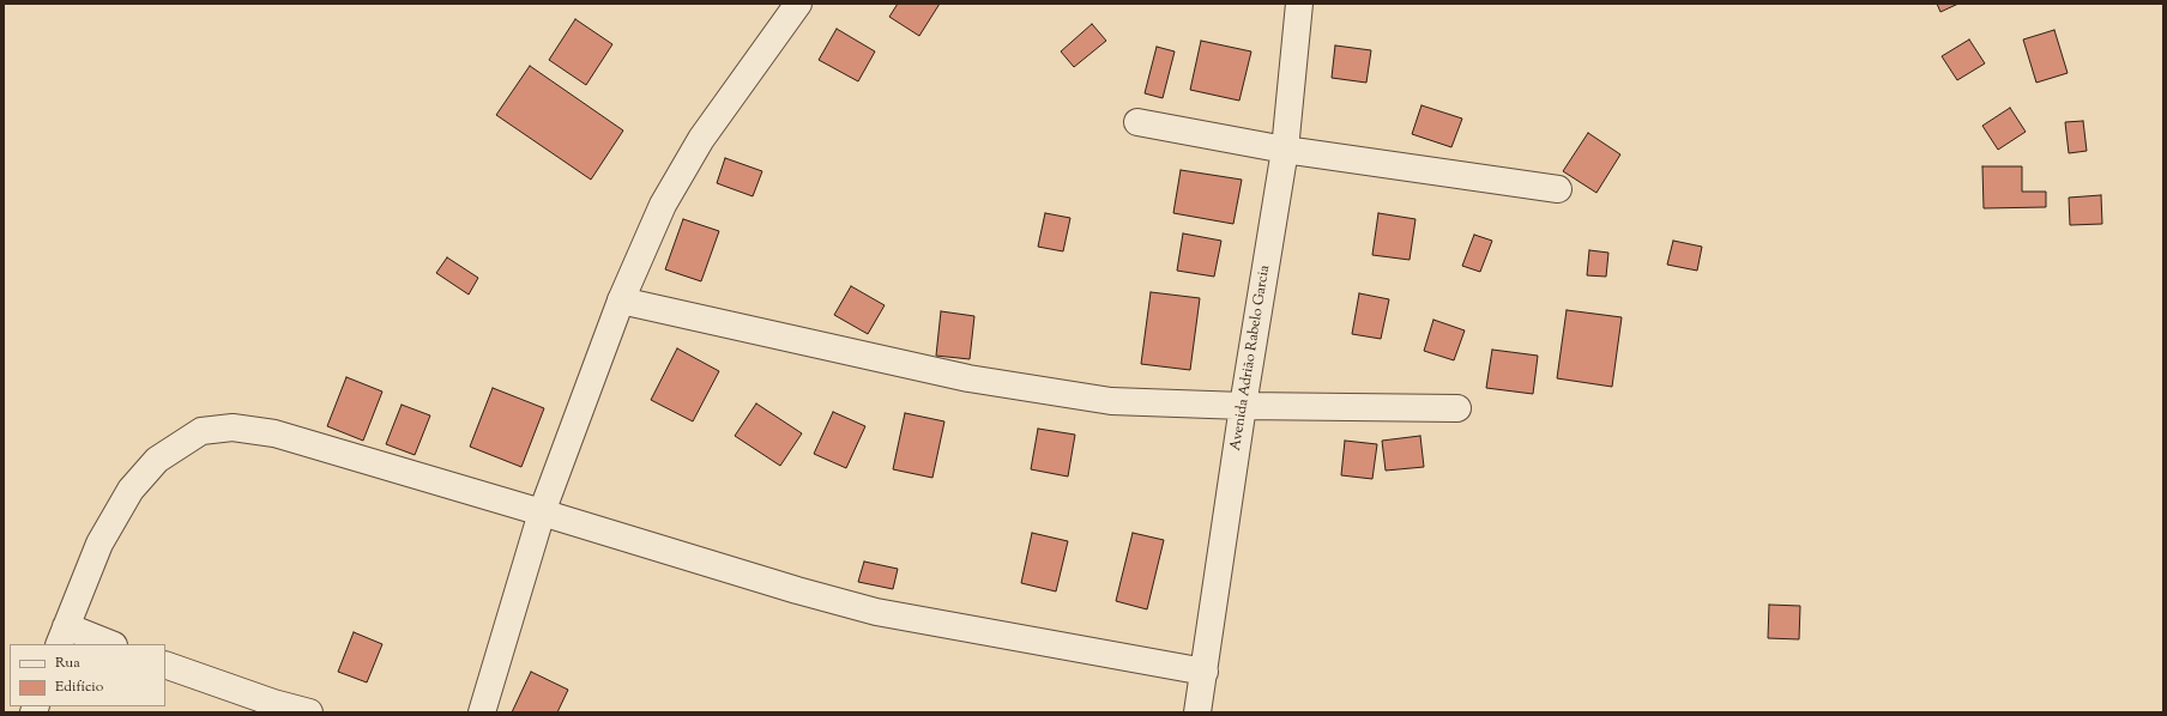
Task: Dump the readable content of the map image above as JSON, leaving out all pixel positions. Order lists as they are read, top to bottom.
{
  "streets": {
    "street": ["Avenida Adrião Rabelo Garcia"]
  },
  "legend": ["Rua", "Edifício"]
}
